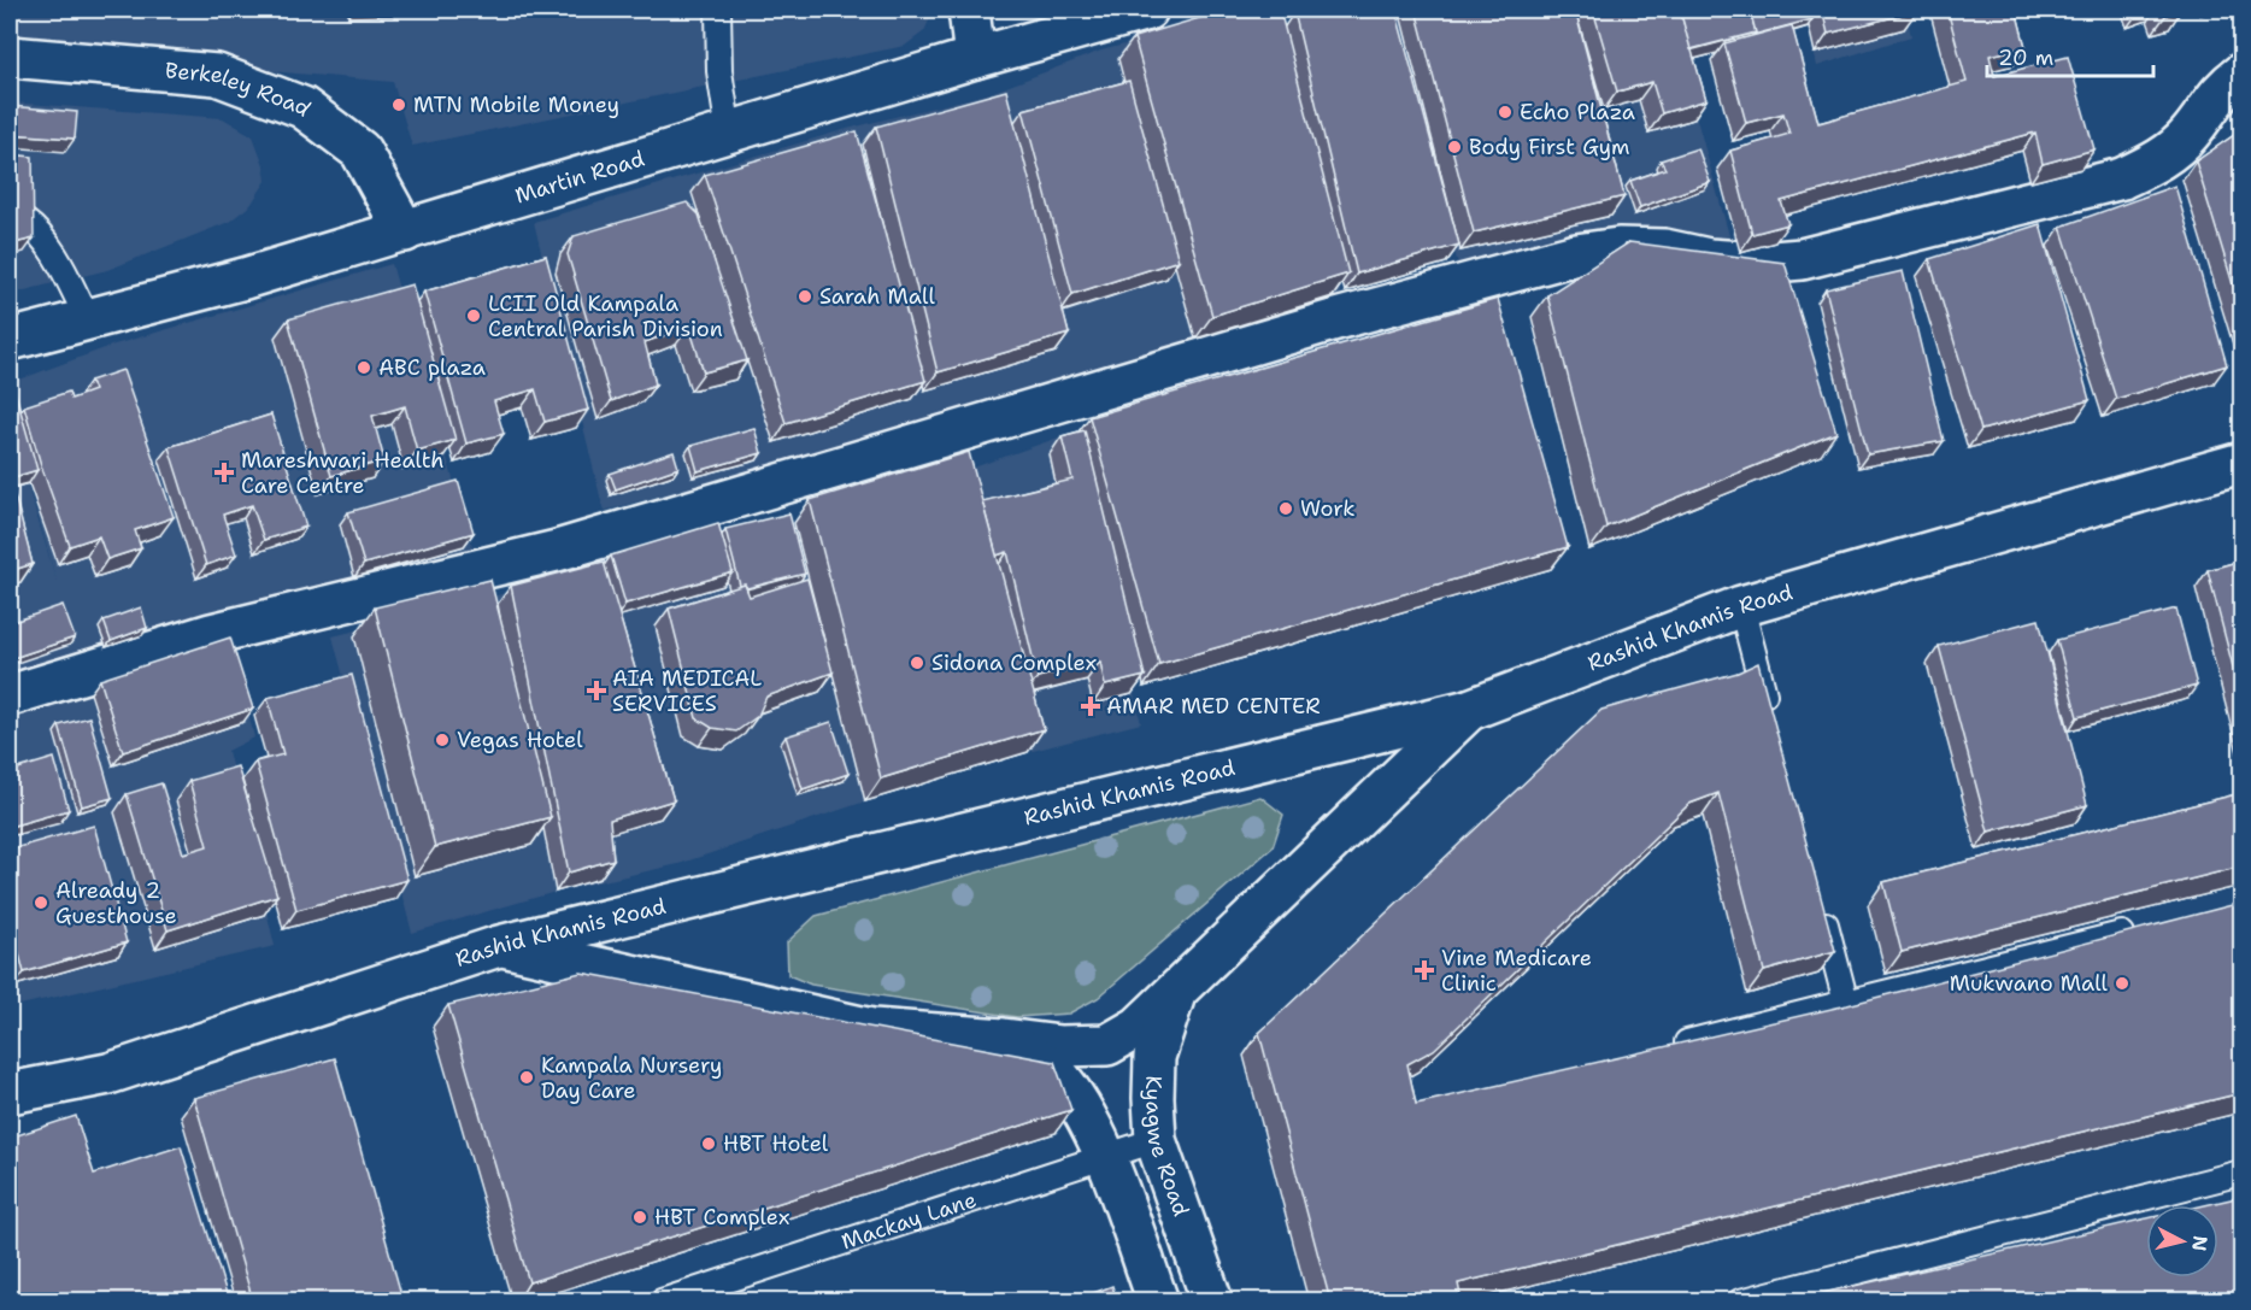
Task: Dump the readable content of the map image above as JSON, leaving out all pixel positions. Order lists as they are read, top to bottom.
{
  "streets": {
    "street": [
      "Berkeley Road",
      "Martin Road",
      "Rashid Khamis Road",
      "Kyagwe Road"
    ],
    "lane": ["Mackay Lane"]
  },
  "crossings": [
    ["Berkeley Road", "Martin Road"],
    ["Kyagwe Road", "Mackay Lane"]
  ],
  "places": {
    "other": [
      "MTN Mobile Money",
      "Echo Plaza",
      "Body First Gym",
      "Sarah Mall",
      "LCII Old Kampala Central Parish Division",
      "ABC plaza",
      "Work",
      "Sidona Complex",
      "Vegas Hotel",
      "Already 2 Guesthouse",
      "Mukwano Mall",
      "Kampala Nursery Day Care",
      "HBT Hotel",
      "HBT Complex"
    ],
    "health": [
      "Mareshwari Health Care Centre",
      "AIA MEDICAL SERVICES",
      "AMAR MED CENTER",
      "Vine Medicare Clinic"
    ]
  },
  "scale_bar": "20 m",
  "north": "right"
}
